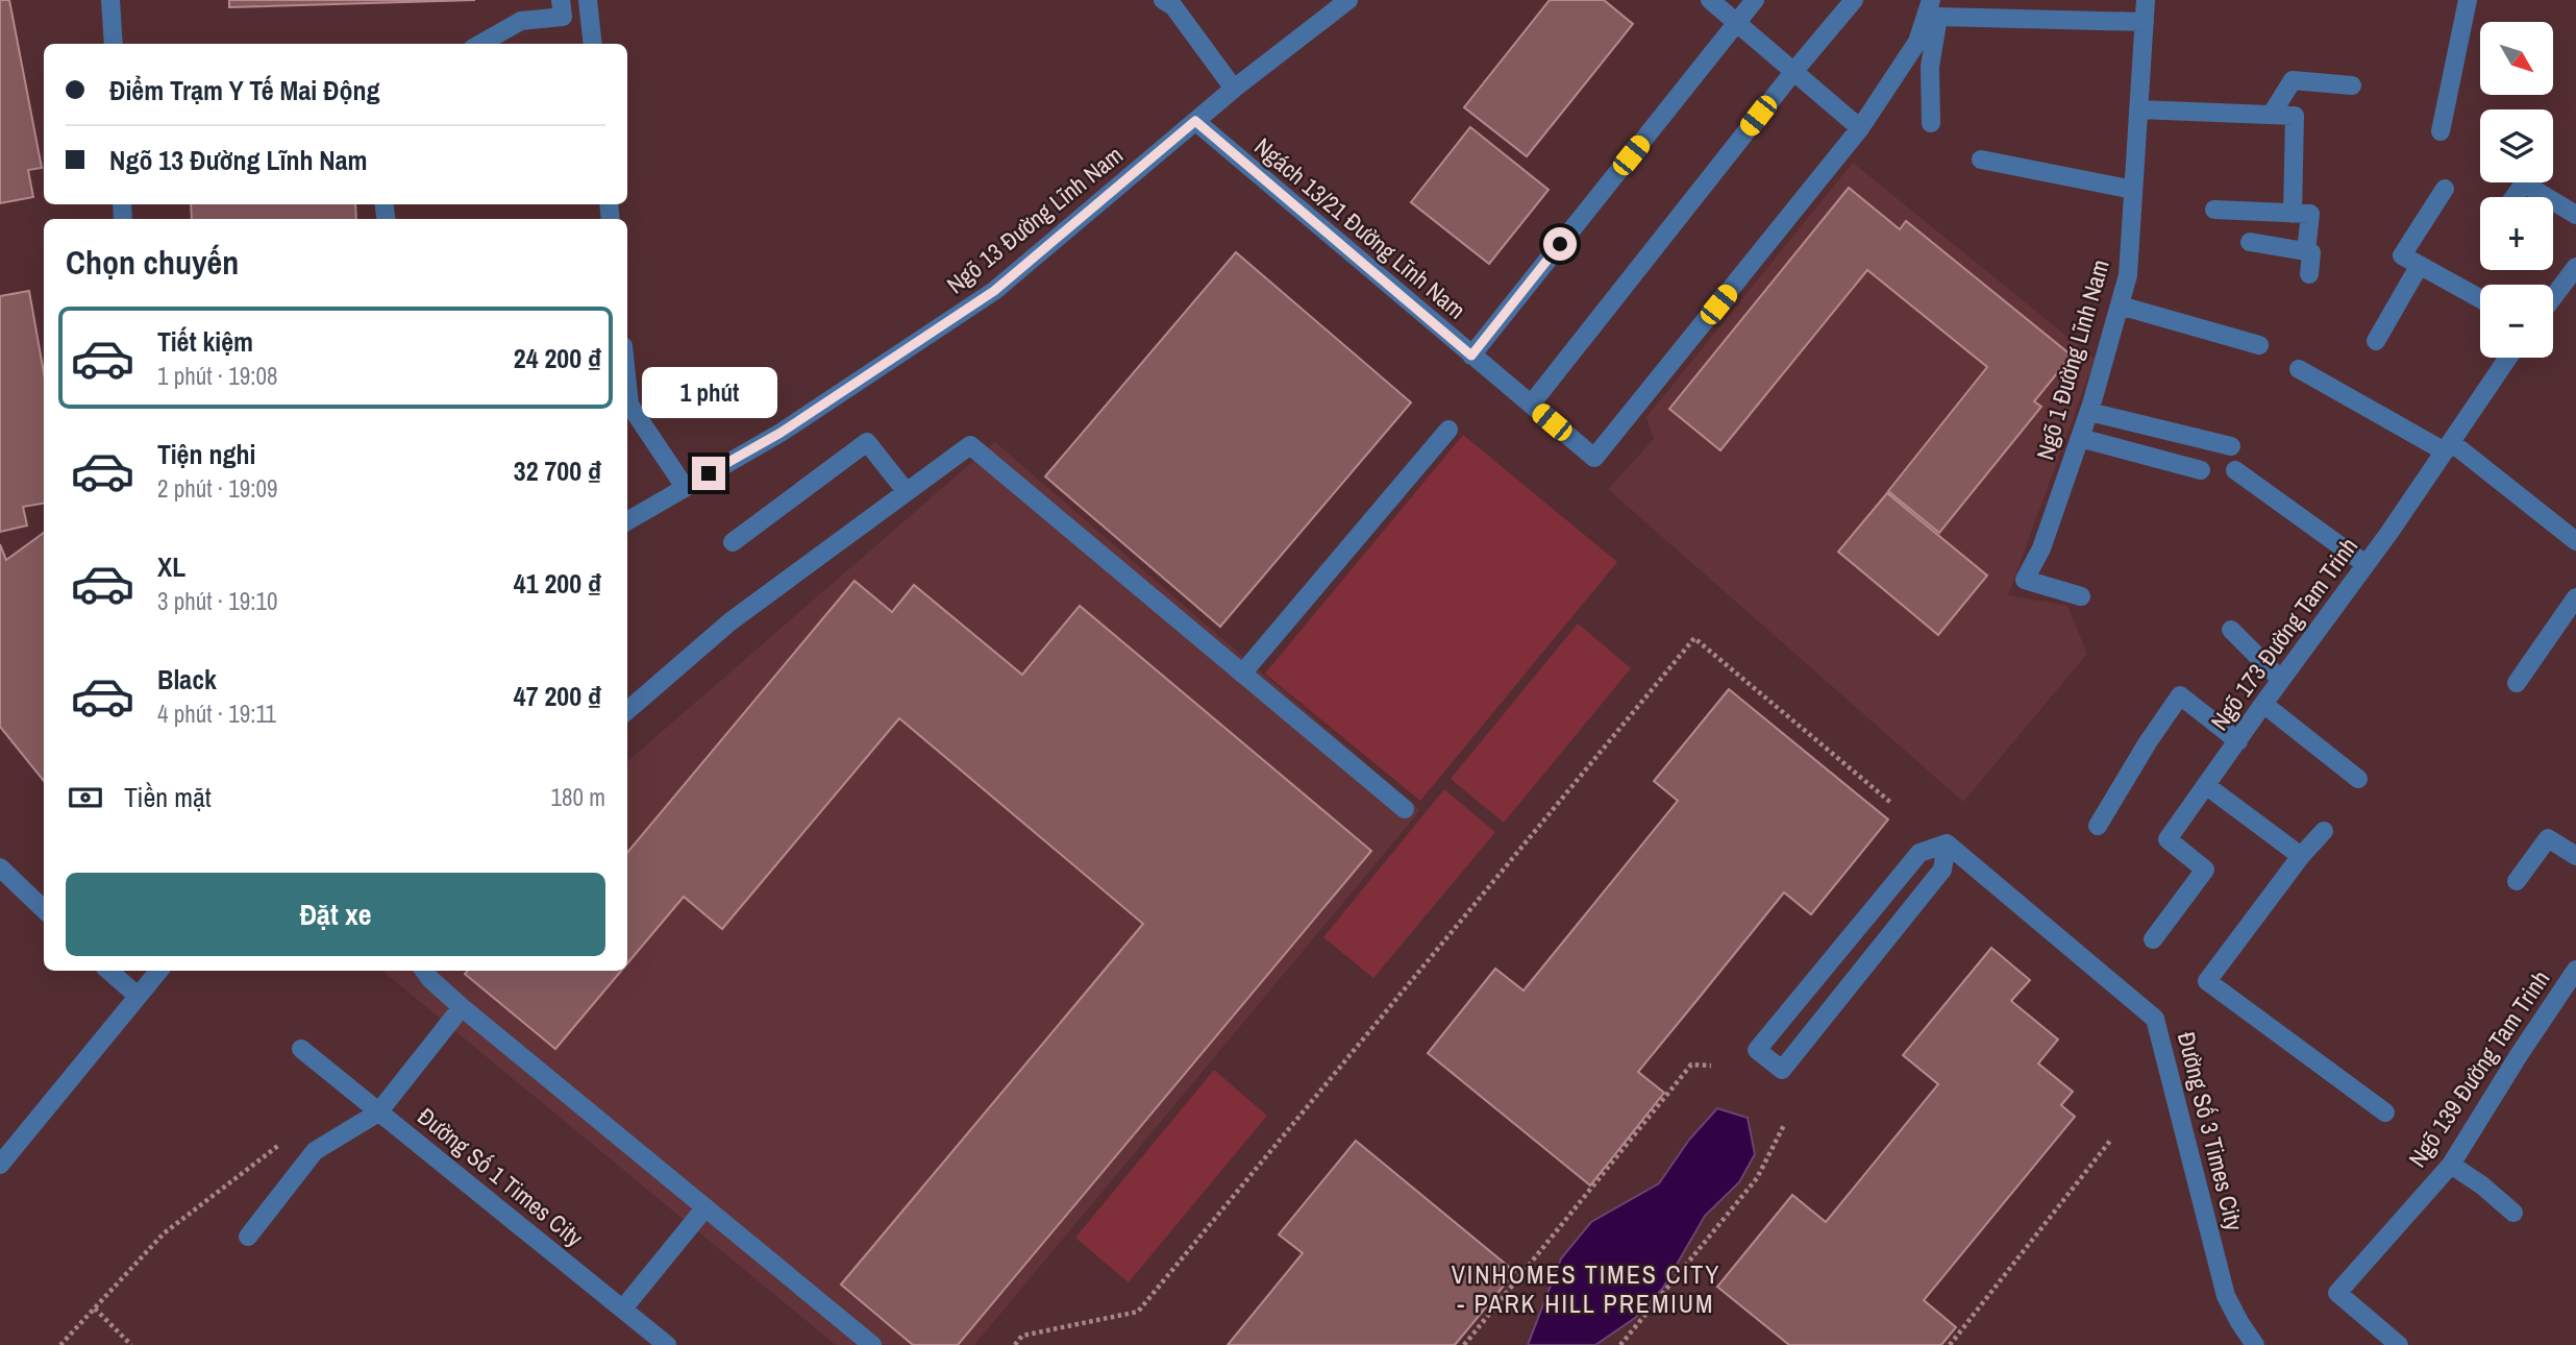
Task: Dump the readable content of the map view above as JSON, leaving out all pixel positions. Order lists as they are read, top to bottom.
{
  "streets": {
    "street": [
      "Ngõ 13 Đường Lĩnh Nam",
      "Ngách 13/21 Đường Lĩnh Nam",
      "Ngõ 1 Đường Lĩnh Nam",
      "Ngõ 173 Đường Tam Trinh",
      "Ngõ 139 Đường Tam Trinh",
      "Đường Số 3 Times City",
      "Đường Số 1 Times City"
    ]
  },
  "crossings": [
    ["Ngõ 13 Đường Lĩnh Nam", "Ngách 13/21 Đường Lĩnh Nam"]
  ],
  "districts": ["VINHOMES TIMES CITY - PARK HILL PREMIUM"],
  "north": "bottom right",
  "page": {
    "map_buttons": ["+", "−"],
    "banner": ["Điểm Trạm Y Tế Mai Động", "Ngõ 13 Đường Lĩnh Nam"],
    "heading": "Chọn chuyến",
    "list": [
      {
        "name": "Tiết kiệm",
        "note": "1 phút · 19:08",
        "value": "24 200 ₫"
      },
      {
        "name": "Tiện nghi",
        "note": "2 phút · 19:09",
        "value": "32 700 ₫"
      },
      {
        "name": "XL",
        "note": "3 phút · 19:10",
        "value": "41 200 ₫"
      },
      {
        "name": "Black",
        "note": "4 phút · 19:11",
        "value": "47 200 ₫"
      }
    ],
    "bubble": "1 phút",
    "pay": ["Tiền mặt", "180 m"],
    "buttons": "Đặt xe"
  }
}
